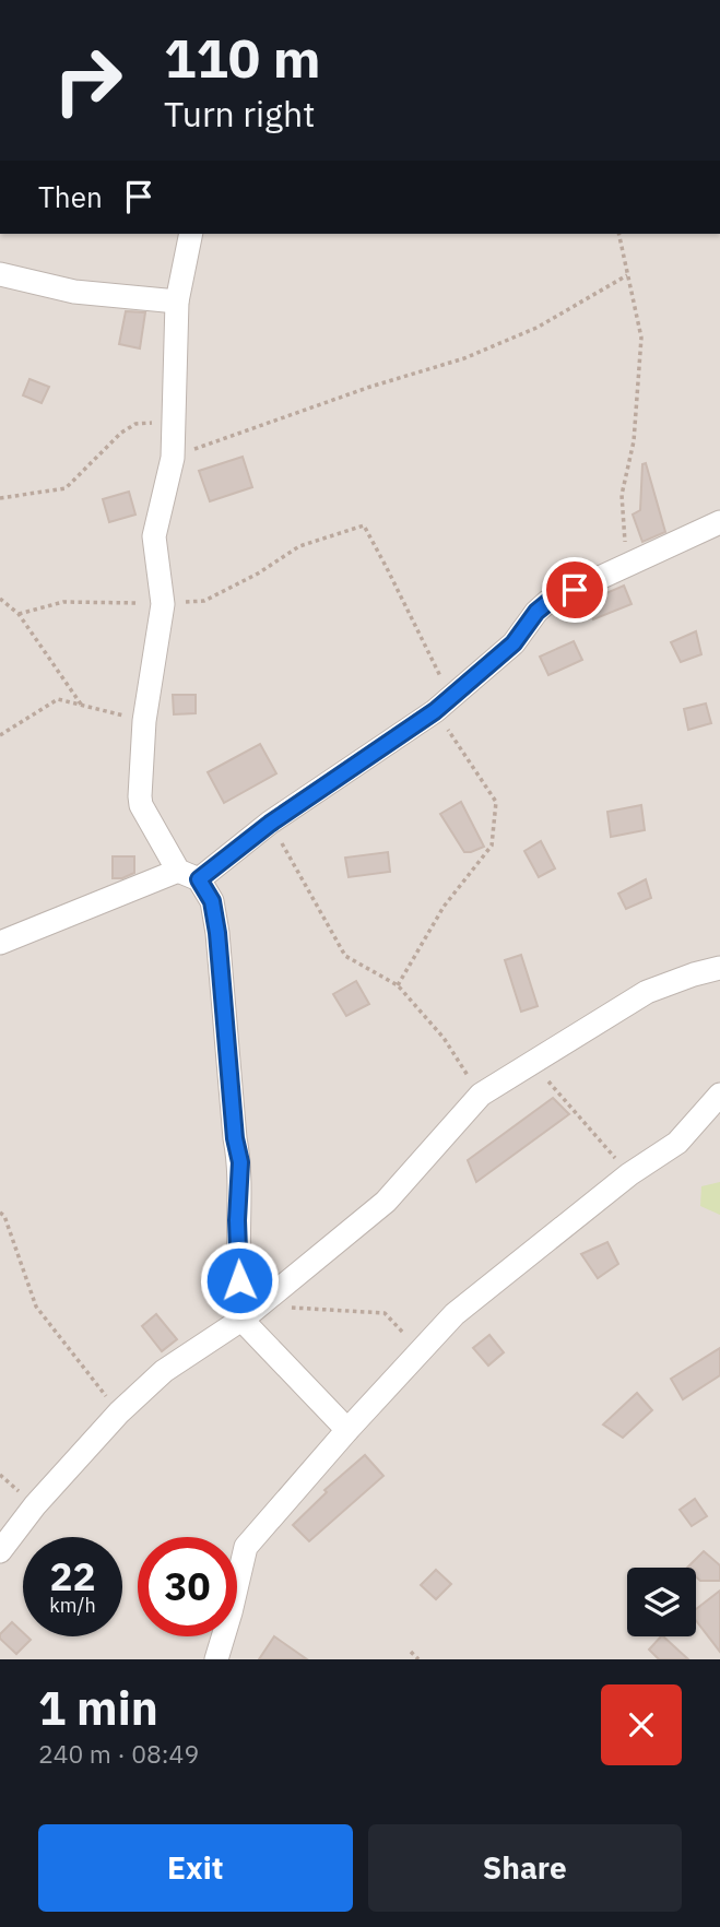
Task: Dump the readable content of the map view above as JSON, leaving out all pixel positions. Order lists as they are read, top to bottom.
{
  "page": {
    "turn": ["110 m", "Turn right"],
    "then": "Then",
    "speed": "22 km/h",
    "limit": "30",
    "heading": ["1 min", "240 m · 08:49"],
    "buttons": ["Exit", "Share"]
  }
}
